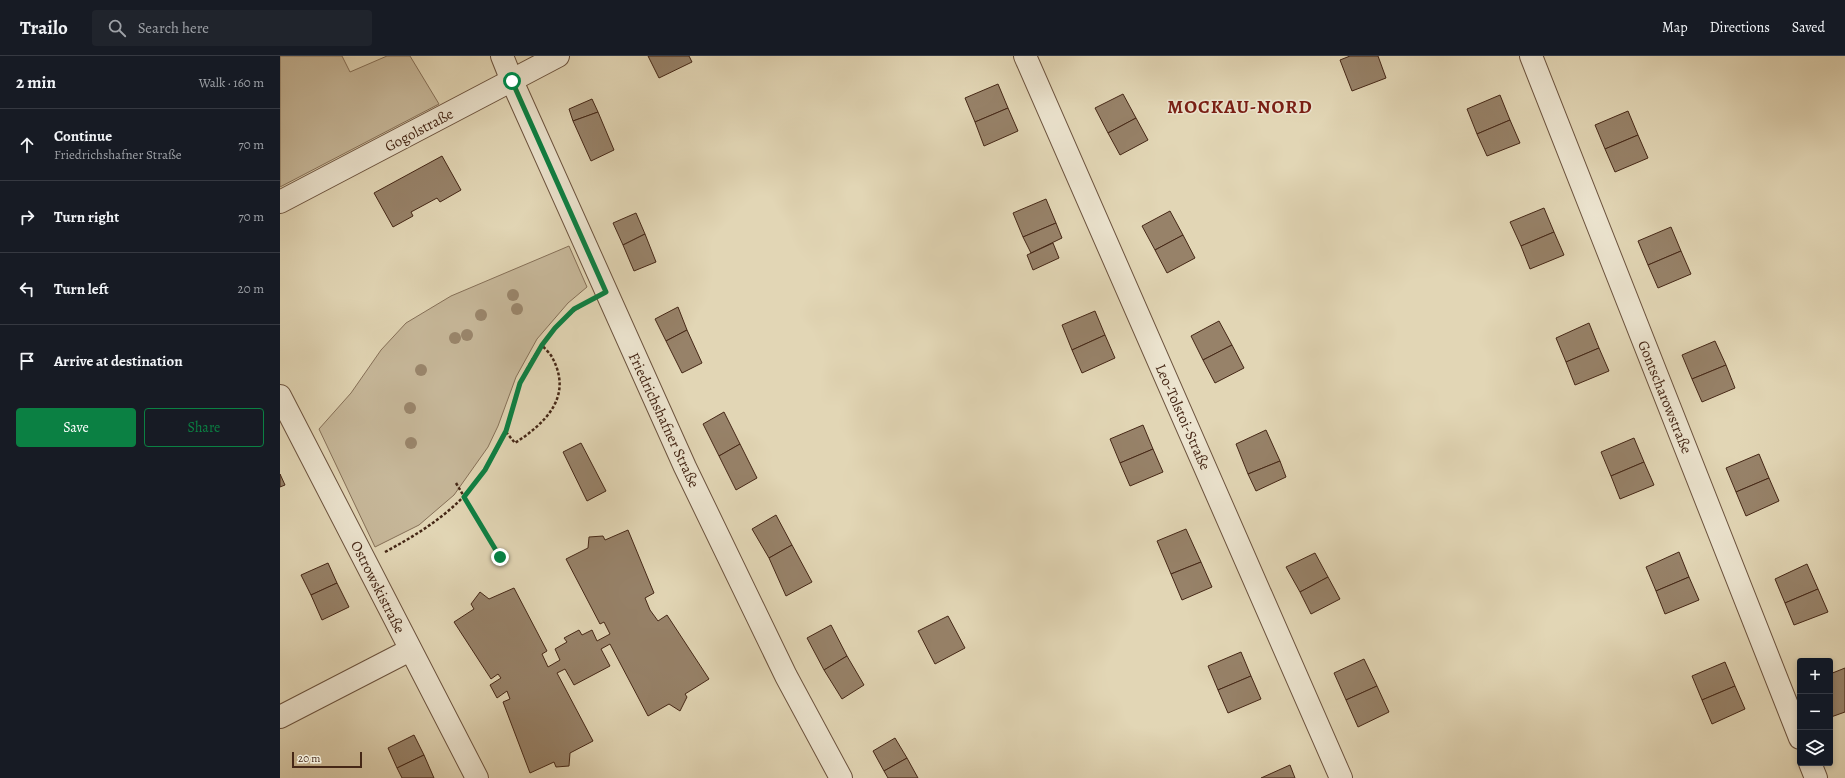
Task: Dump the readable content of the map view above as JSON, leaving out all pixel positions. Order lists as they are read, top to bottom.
{
  "streets": {
    "street": [
      "Gogolstraße",
      "Gontscharowstraße",
      "Leo-Tolstoi-Straße",
      "Friedrichshafner Straße",
      "Ostrowskistraße"
    ]
  },
  "crossings": [
    ["Gogolstraße", "Friedrichshafner Straße"]
  ],
  "districts": ["MOCKAU-NORD"],
  "scale_bar": "20 m",
  "page": {
    "header": "Trailo",
    "search": "Search here",
    "nav": ["Map", "Directions", "Saved"],
    "heading": ["2 min", "Walk · 160 m"],
    "list": [
      ["Continue", "Friedrichshafner Straße", "70 m"],
      ["Turn right", "70 m"],
      ["Turn left", "20 m"],
      "Arrive at destination"
    ],
    "buttons": ["Save", "Share"],
    "map_buttons": ["+", "−"],
    "scale": "20 m"
  }
}
